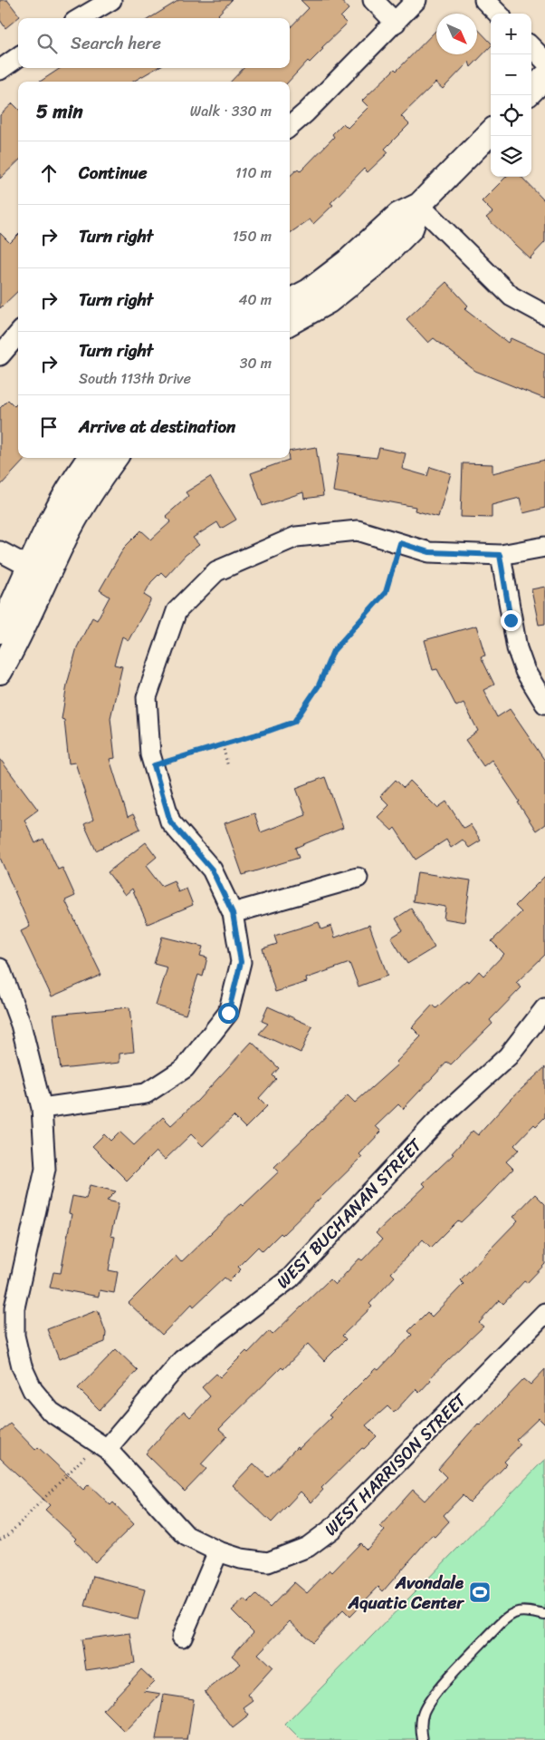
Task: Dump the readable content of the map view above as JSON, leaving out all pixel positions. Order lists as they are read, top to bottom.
{
  "streets": {
    "street": ["WEST BUCHANAN STREET", "WEST HARRISON STREET"]
  },
  "crossings": [
    ["WEST BUCHANAN STREET", "WEST HARRISON STREET"]
  ],
  "places": {
    "sports": ["Avondale Aquatic Center"]
  },
  "north": "bottom right",
  "page": {
    "map_buttons": ["+", "−"],
    "search": "Search here",
    "heading": ["5 min", "Walk · 330 m"],
    "list": [
      ["Continue", "110 m"],
      ["Turn right", "150 m"],
      ["Turn right", "40 m"],
      ["Turn right", "South 113th Drive", "30 m"],
      "Arrive at destination"
    ]
  }
}
